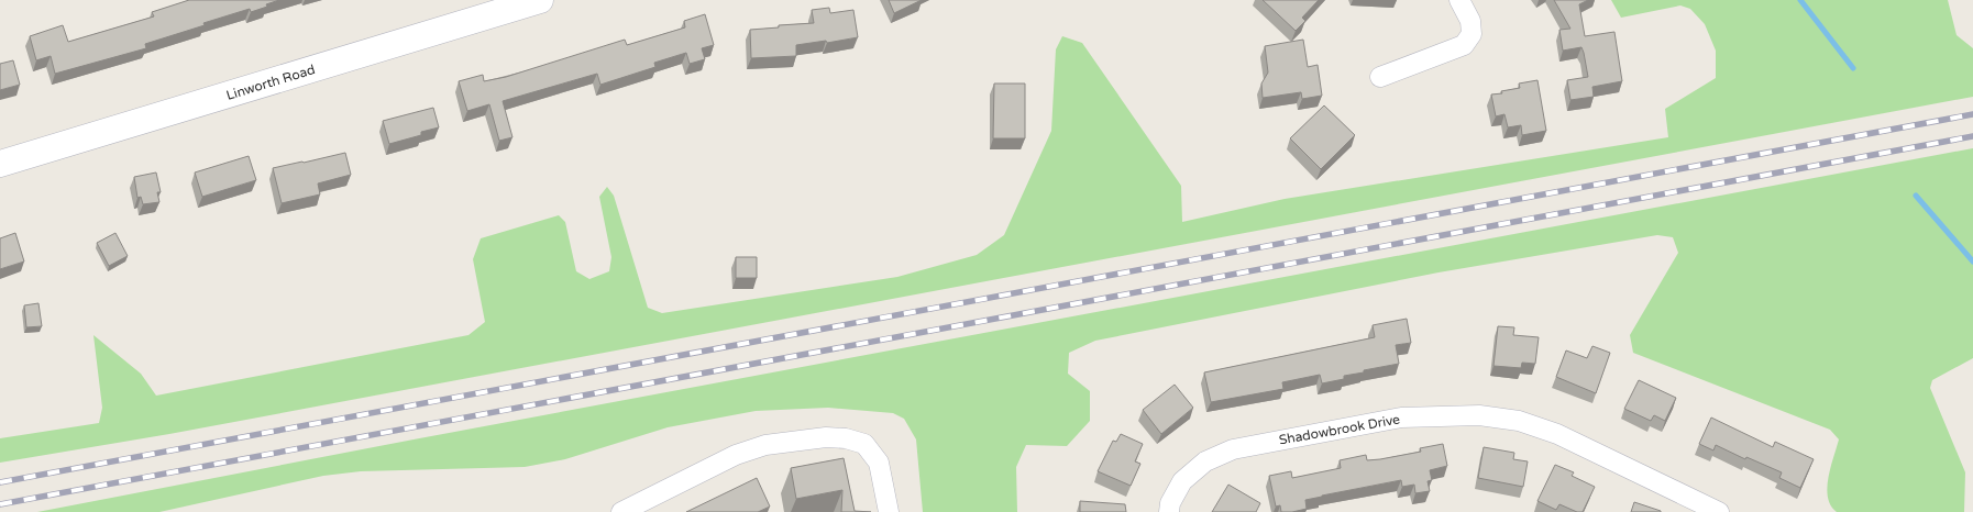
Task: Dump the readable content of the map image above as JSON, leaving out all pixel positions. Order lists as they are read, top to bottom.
{
  "streets": {
    "main road": ["Linworth Road"],
    "street": ["Shadowbrook Drive"]
  }
}
